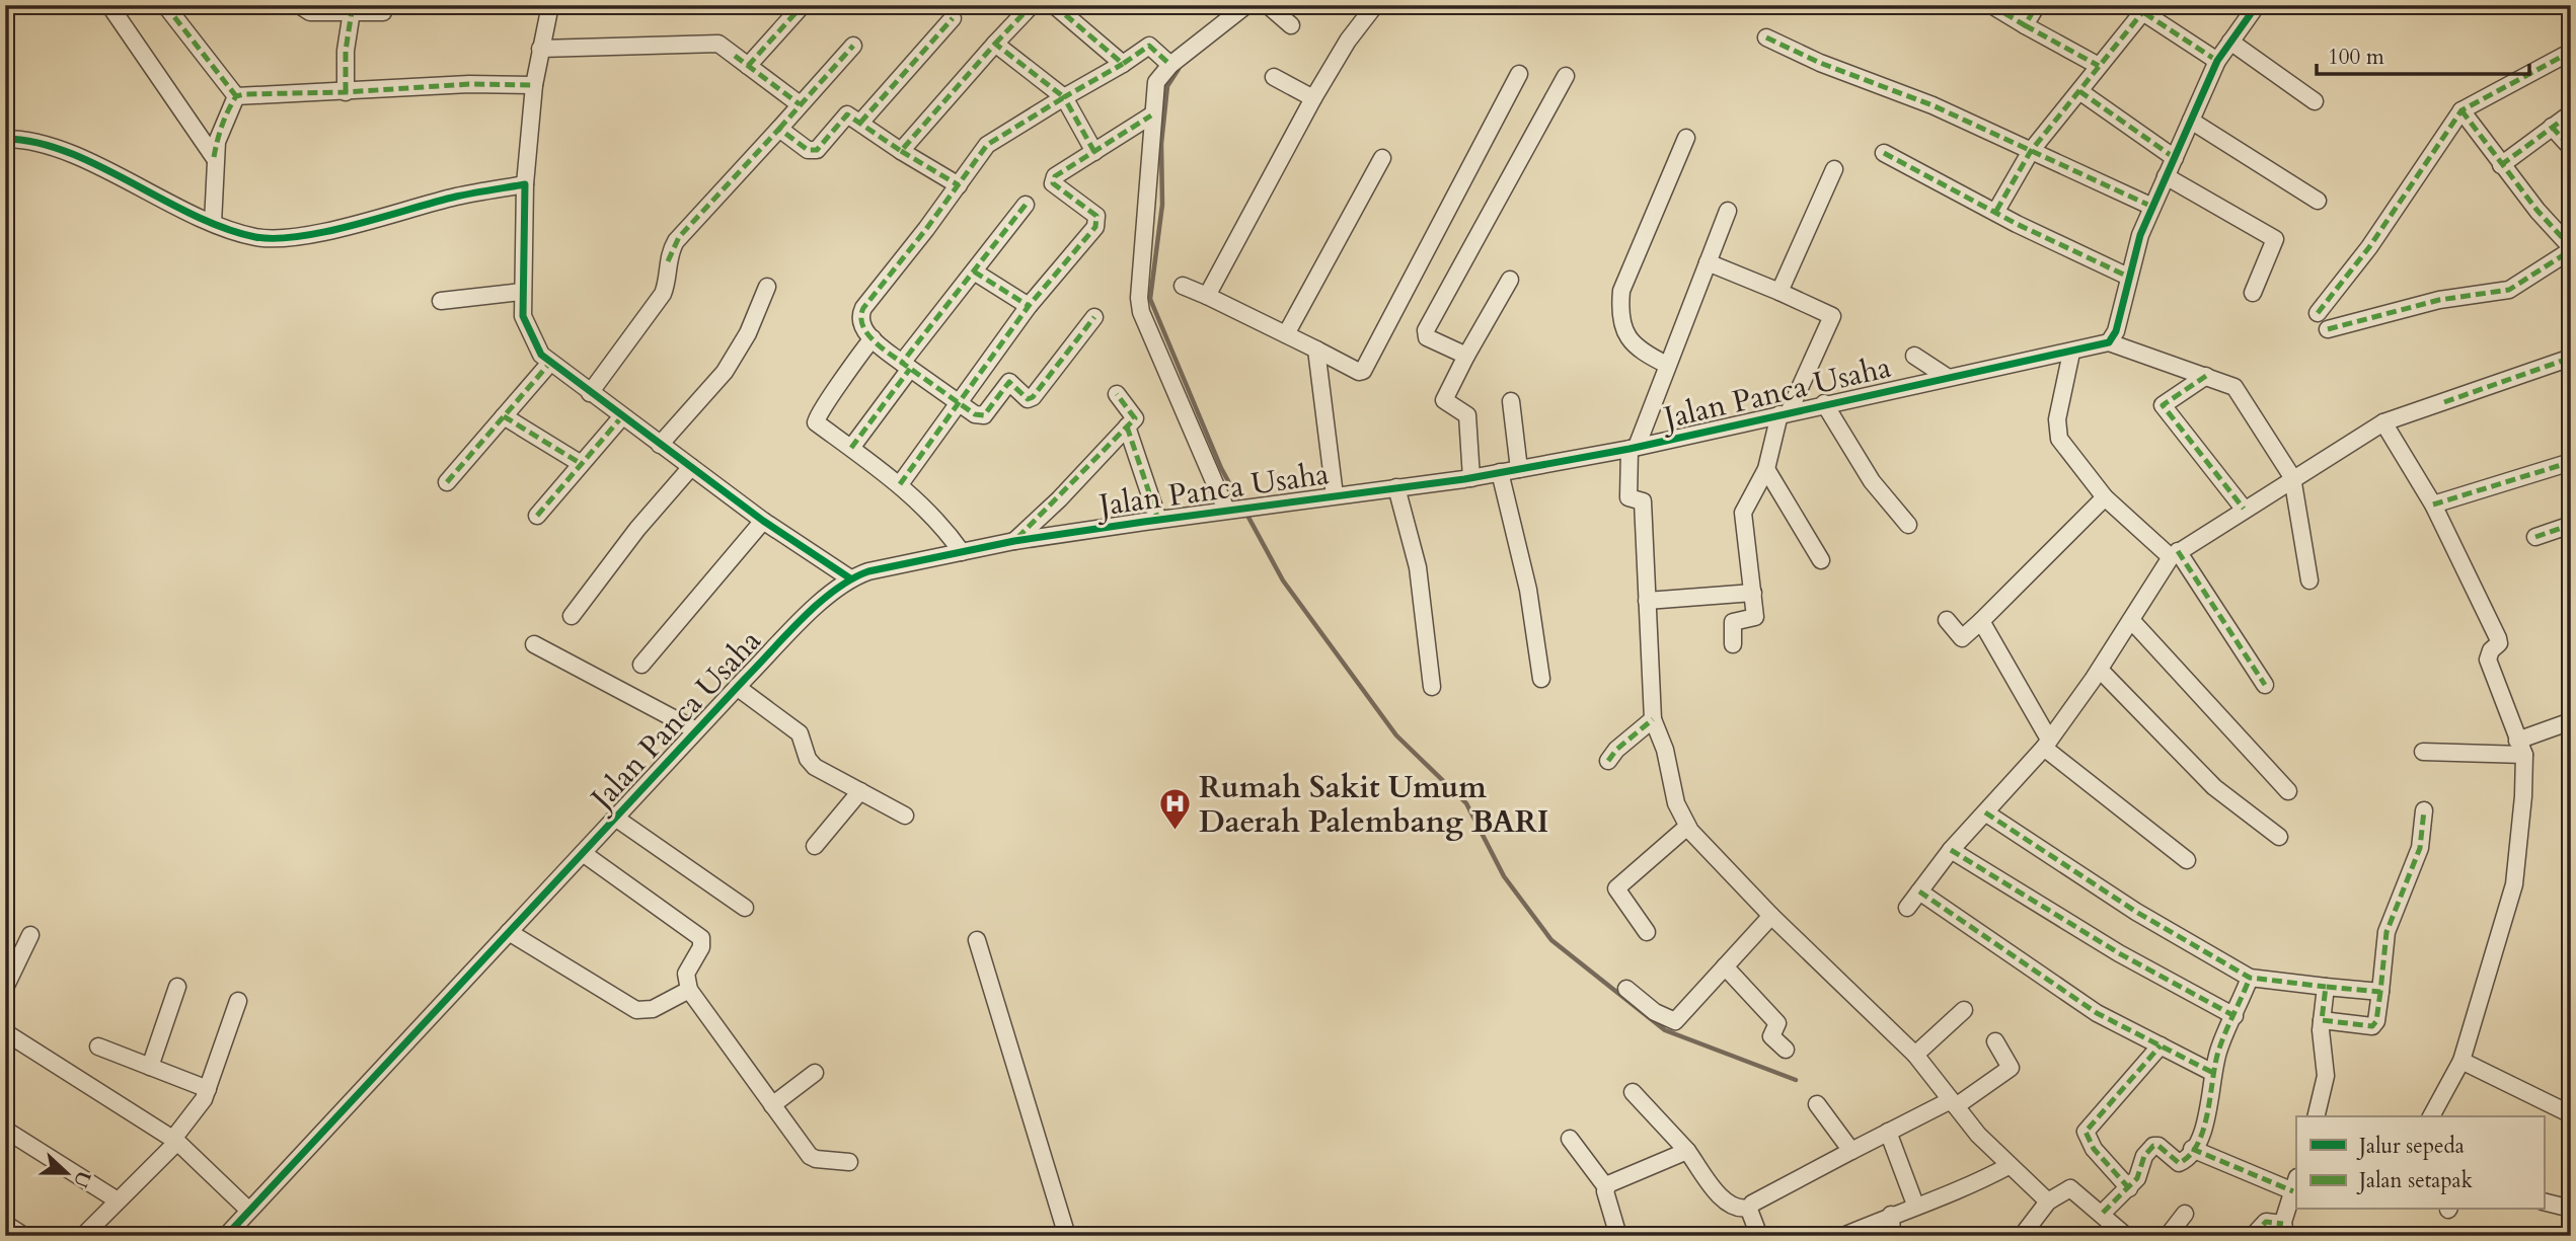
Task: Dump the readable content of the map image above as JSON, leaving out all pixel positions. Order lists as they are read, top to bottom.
{
  "streets": {
    "street": ["Jalan Panca Usaha"]
  },
  "places": {
    "hospital": ["Rumah Sakit Umum Daerah Palembang BARI"]
  },
  "legend": ["Jalur sepeda", "Jalan setapak"],
  "scale_bar": "100 m",
  "north": "right"
}
